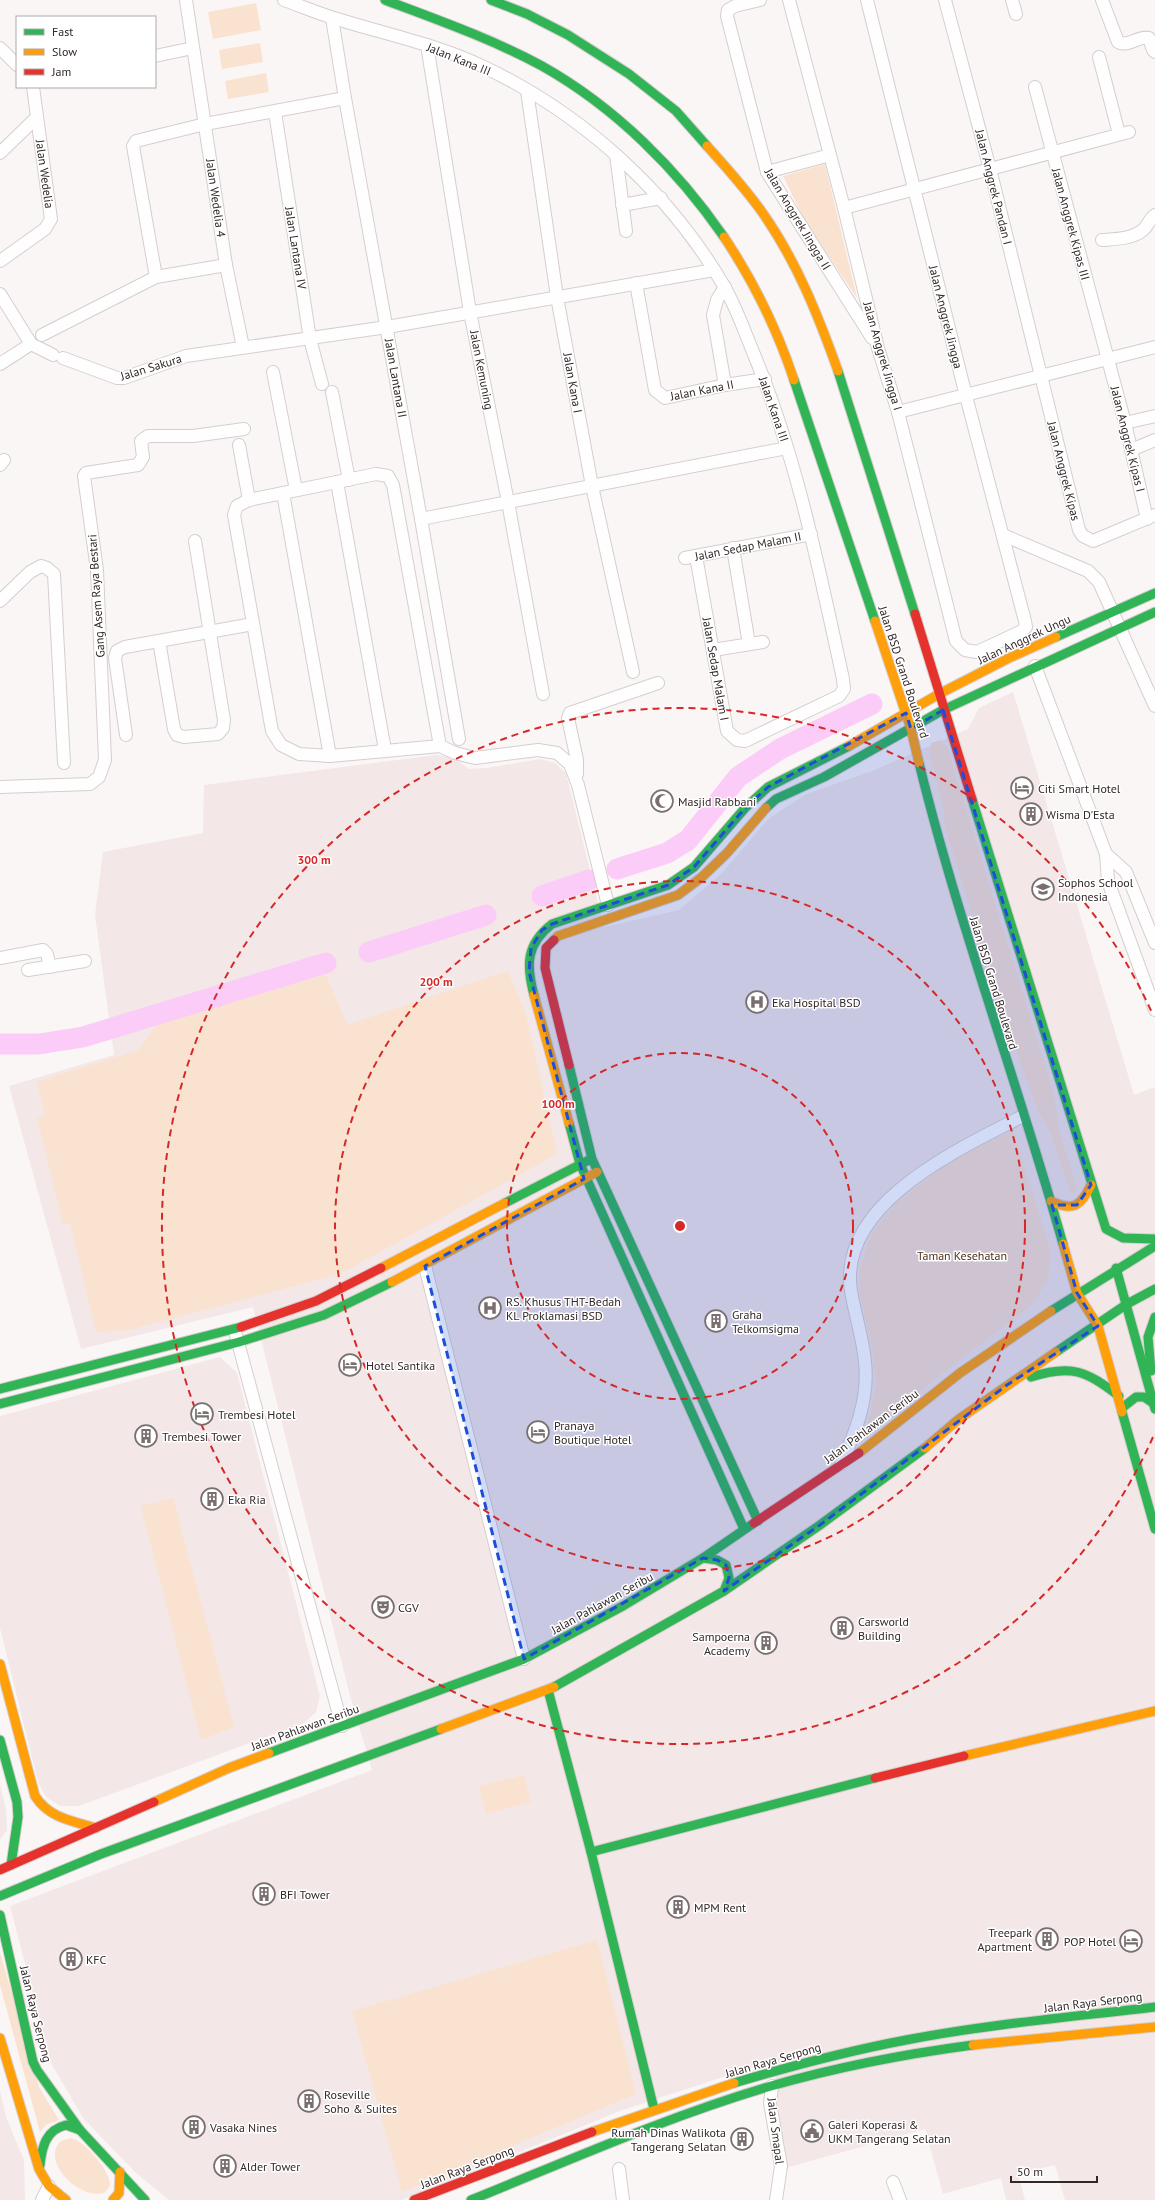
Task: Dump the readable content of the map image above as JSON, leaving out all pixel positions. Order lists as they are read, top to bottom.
{
  "streets": {
    "main road": [
      "Jalan Anggrek Ungu",
      "Jalan BSD Grand Boulevard",
      "Jalan Pahlawan Seribu",
      "Jalan Raya Serpong"
    ],
    "street": [
      "Jalan Kana III",
      "Jalan Wedelia",
      "Jalan Anggrek Pandan I",
      "Jalan Wedelia 4",
      "Jalan Anggrek Jingga II",
      "Jalan Anggrek Kipas III",
      "Jalan Lantana IV",
      "Jalan Anggrek Jingga",
      "Jalan Anggrek Jingga I",
      "Jalan Sakura",
      "Jalan Kemuning",
      "Jalan Lantana II",
      "Jalan Kana I",
      "Jalan Kana II",
      "Jalan Anggrek Kipas I",
      "Jalan Anggrek Kipas",
      "Jalan Sedap Malam II",
      "Gang Asem Raya Bestari",
      "Jalan Sedap Malam I",
      "Jalan Smapal"
    ]
  },
  "crossings": [
    ["Jalan Kana III", "Jalan Sakura"],
    ["Jalan Kana III", "Jalan Kemuning"],
    ["Jalan Kana III", "Jalan Lantana II"],
    ["Jalan Kana III", "Jalan Kana I"],
    ["Jalan Kana III", "Jalan Kana II"],
    ["Jalan Kana III", "Jalan Sedap Malam II"],
    ["Jalan Kana III", "Jalan Sedap Malam I"],
    ["Jalan Anggrek Pandan I", "Jalan Anggrek Kipas"],
    ["Jalan Wedelia 4", "Jalan Sakura"],
    ["Jalan Anggrek Jingga II", "Jalan Anggrek Jingga I"],
    ["Jalan Anggrek Kipas III", "Jalan Anggrek Kipas I"],
    ["Jalan Lantana IV", "Jalan Sakura"],
    ["Jalan Anggrek Jingga", "Jalan Anggrek Jingga I"],
    ["Jalan Sakura", "Jalan Kemuning"],
    ["Jalan Sakura", "Jalan Lantana II"],
    ["Jalan Sakura", "Jalan Kana I"],
    ["Jalan Sakura", "Jalan Kana II"],
    ["Jalan Anggrek Kipas I", "Jalan Anggrek Kipas"],
    ["Jalan Sedap Malam II", "Jalan Sedap Malam I"],
    ["Jalan Anggrek Ungu", "Jalan BSD Grand Boulevard"],
    ["Jalan Anggrek Ungu", "Jalan Pahlawan Seribu"],
    ["Jalan BSD Grand Boulevard", "Jalan Pahlawan Seribu"],
    ["Jalan Raya Serpong", "Jalan Smapal"]
  ],
  "parks": ["Taman Kesehatan"],
  "places": {
    "hotel": [
      "Citi Smart Hotel",
      "Hotel Santika",
      "Trembesi Hotel",
      "Pranaya Boutique Hotel",
      "POP Hotel"
    ],
    "mosque": ["Masjid Rabbani"],
    "building": [
      "Wisma D'Esta",
      "Graha Telkomsigma",
      "Trembesi Tower",
      "Eka Ria",
      "Carsworld Building",
      "Sampoerna Academy",
      "BFI Tower",
      "MPM Rent",
      "Treepark Apartment",
      "KFC",
      "Roseville Soho & Suites",
      "Vasaka Nines",
      "Rumah Dinas Walikota Tangerang Selatan",
      "Alder Tower"
    ],
    "school or university": ["Sophos School Indonesia"],
    "hospital": ["Eka Hospital BSD", "RS. Khusus THT-Bedah KL Proklamasi BSD"],
    "theatre": ["CGV"],
    "public building": ["Galeri Koperasi & UKM Tangerang Selatan"]
  },
  "legend": ["Fast", "Slow", "Jam"],
  "scale_bar": "50 m",
  "rings": ["300 m", "200 m", "100 m"]
}
